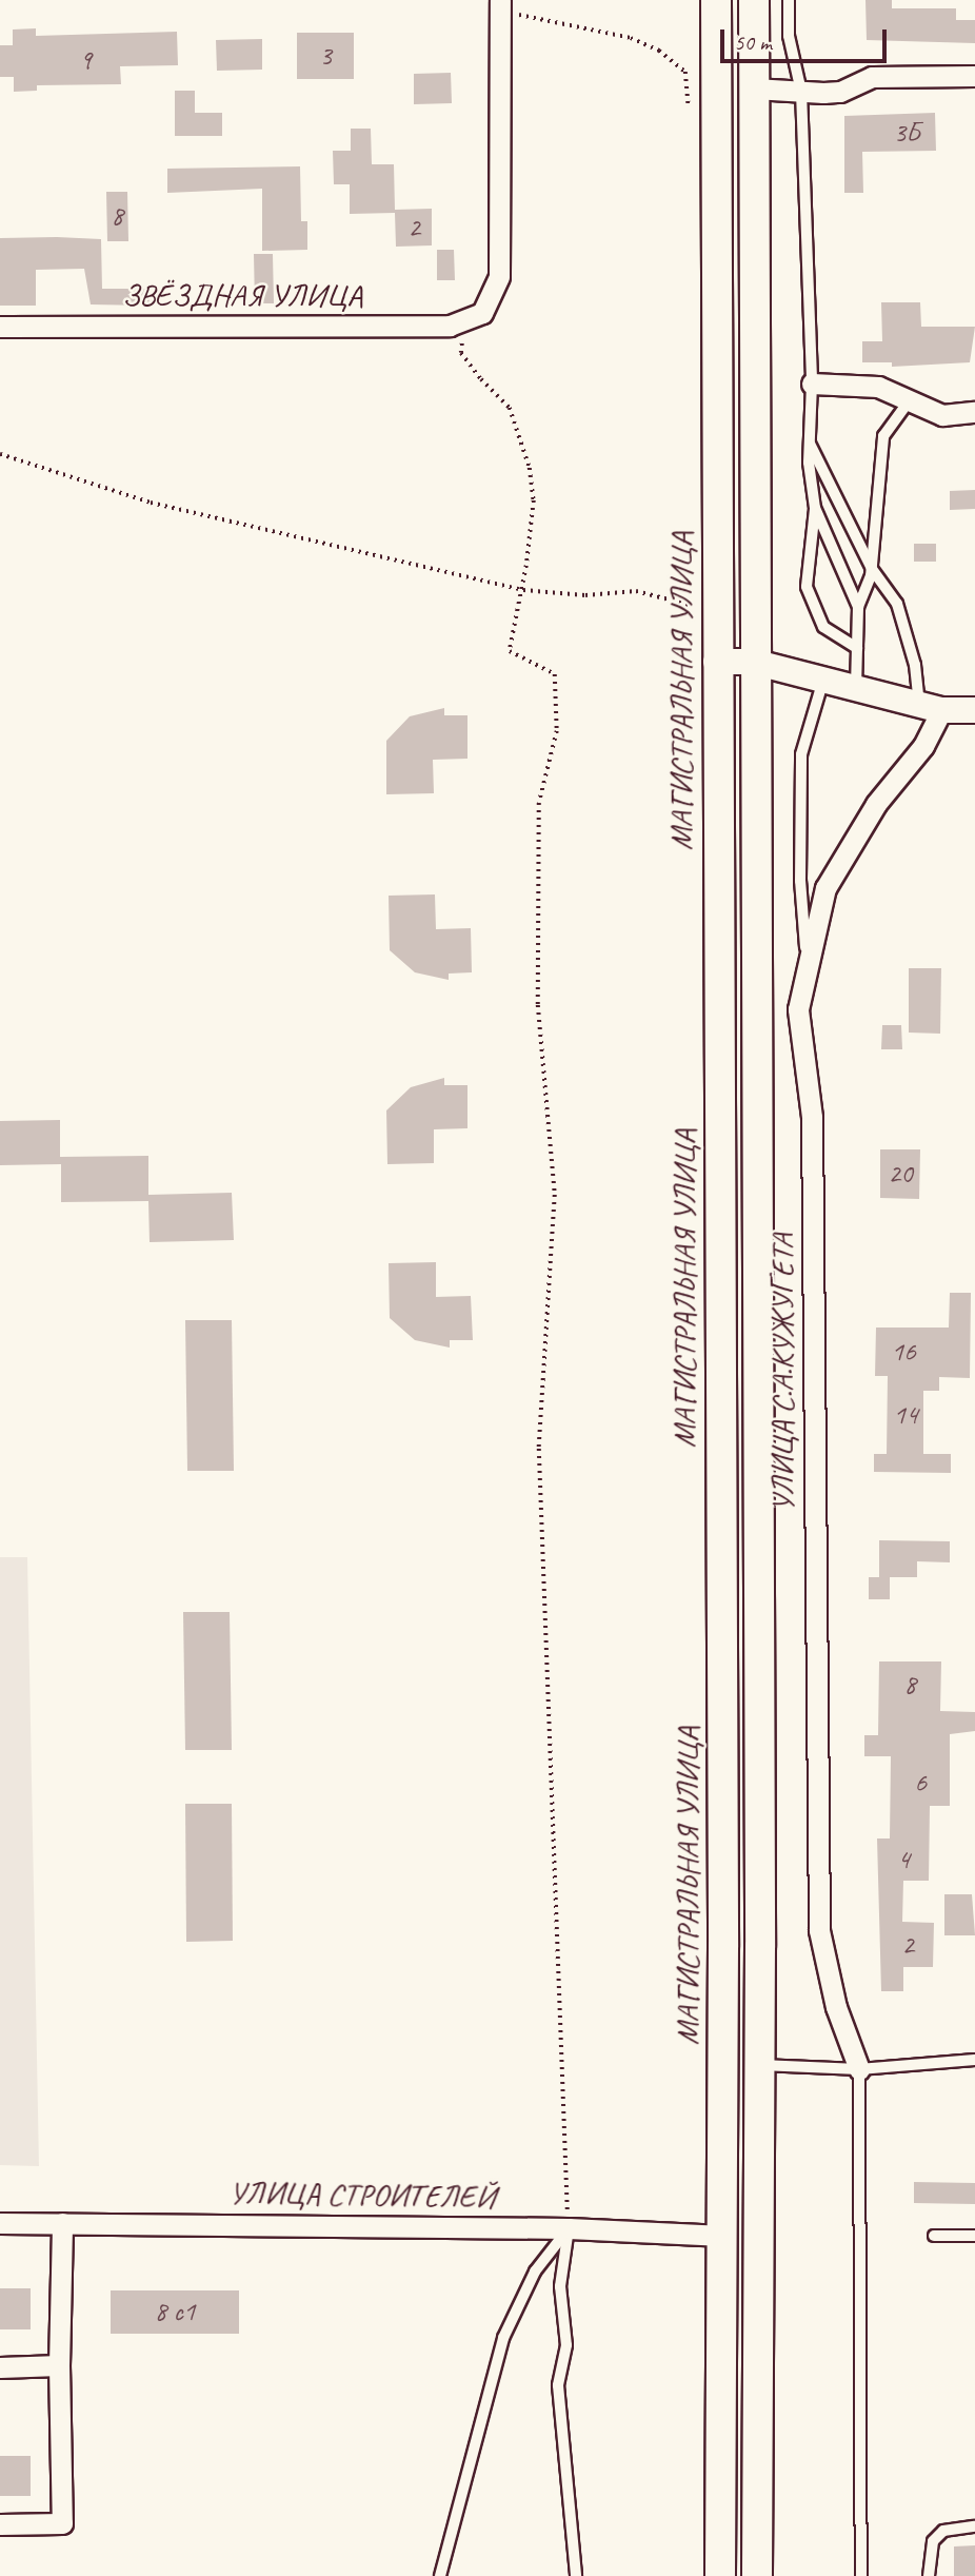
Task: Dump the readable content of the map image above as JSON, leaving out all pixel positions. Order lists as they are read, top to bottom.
{
  "streets": {
    "main road": ["МАГИСТРАЛЬНАЯ УЛИЦА"],
    "street": ["ЗВЁЗДНАЯ УЛИЦА", "УЛИЦА С.А.КУЖУГЕТА", "УЛИЦА СТРОИТЕЛЕЙ"]
  },
  "crossings": [
    ["МАГИСТРАЛЬНАЯ УЛИЦА", "УЛИЦА СТРОИТЕЛЕЙ"]
  ],
  "house_numbers": [
    "3",
    "9",
    "3Б",
    "8",
    "2",
    "20",
    "16",
    "14",
    "8",
    "6",
    "4",
    "2",
    "8 с1"
  ],
  "scale_bar": "50 m"
}
